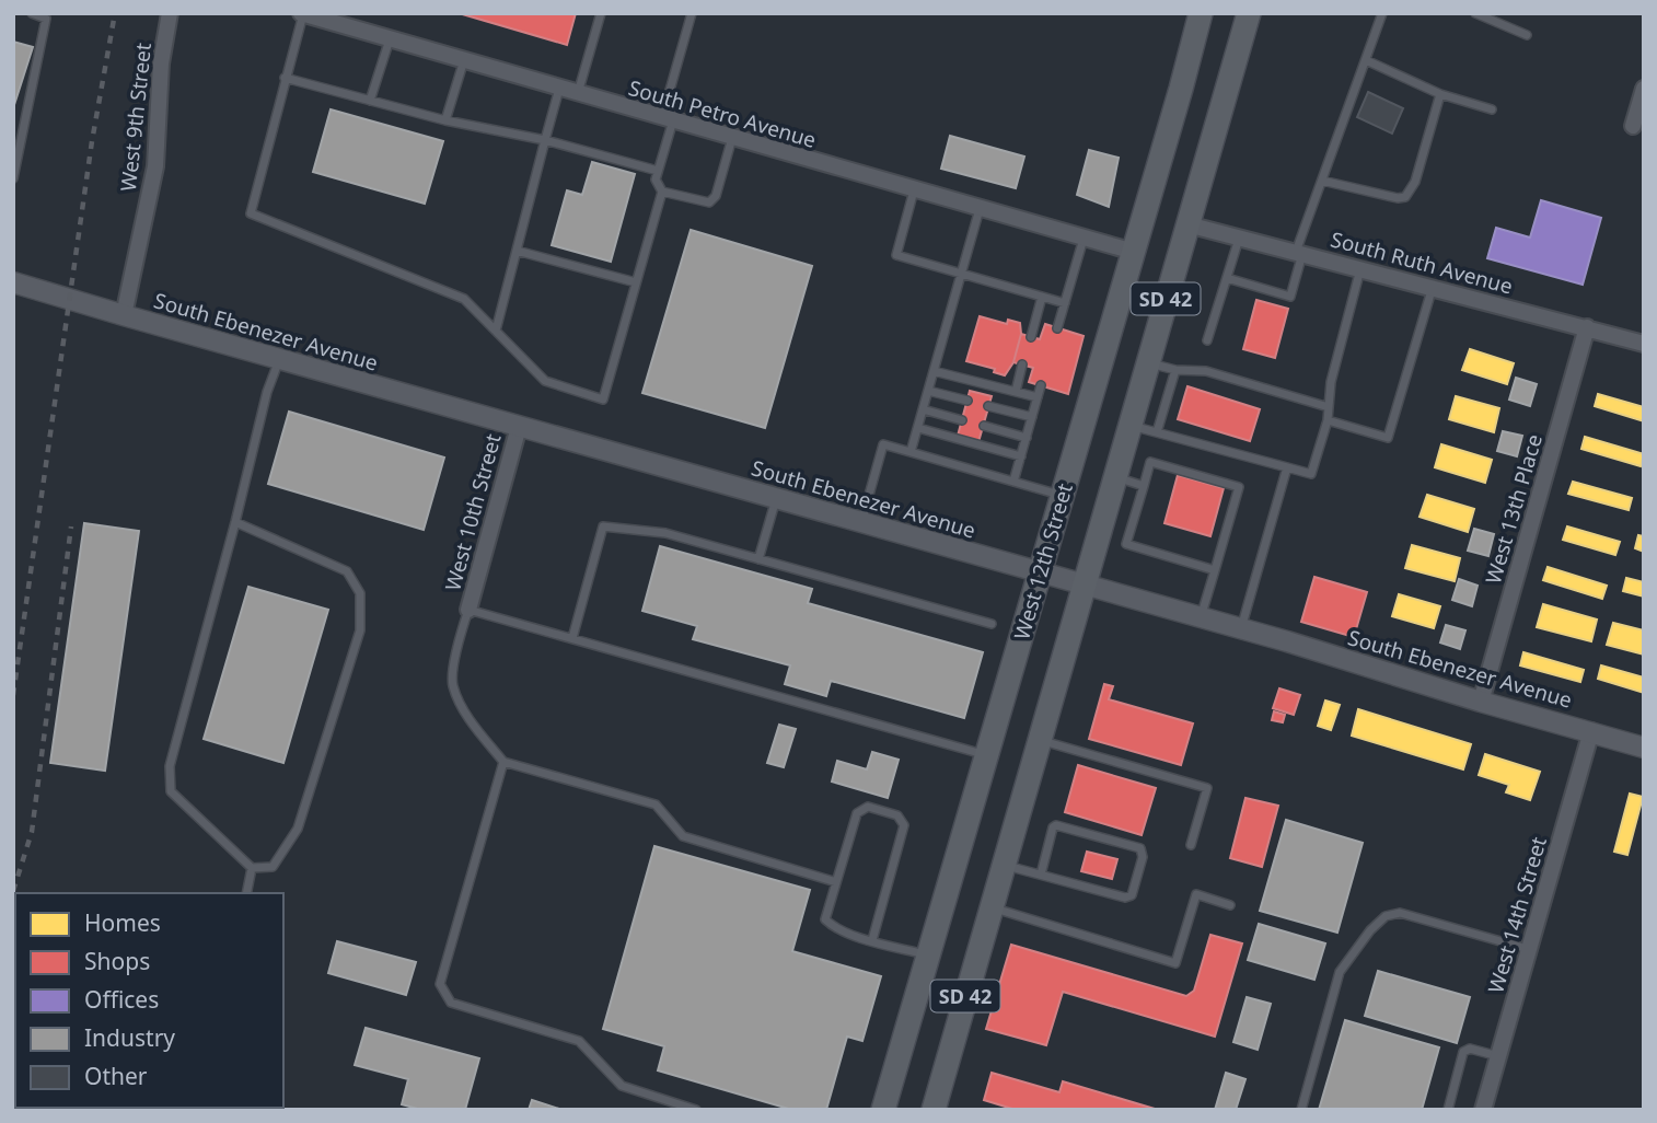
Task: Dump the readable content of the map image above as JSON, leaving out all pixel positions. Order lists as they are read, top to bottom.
{
  "streets": {
    "main road": ["SD 42", "West 12th Street"],
    "street": [
      "South Petro Avenue",
      "West 9th Street",
      "South Ruth Avenue",
      "South Ebenezer Avenue",
      "West 13th Place",
      "West 10th Street",
      "West 14th Street"
    ]
  },
  "crossings": [
    ["South Petro Avenue", "West 12th Street"],
    ["West 9th Street", "South Ebenezer Avenue"],
    ["South Ruth Avenue", "SD 42"],
    ["South Ruth Avenue", "West 13th Place"],
    ["SD 42", "South Ebenezer Avenue"],
    ["South Ebenezer Avenue", "West 13th Place"],
    ["South Ebenezer Avenue", "West 10th Street"],
    ["South Ebenezer Avenue", "West 12th Street"],
    ["South Ebenezer Avenue", "West 14th Street"]
  ],
  "legend": [
    "Homes",
    "Shops",
    "Offices",
    "Industry",
    "Other"
  ]
}
